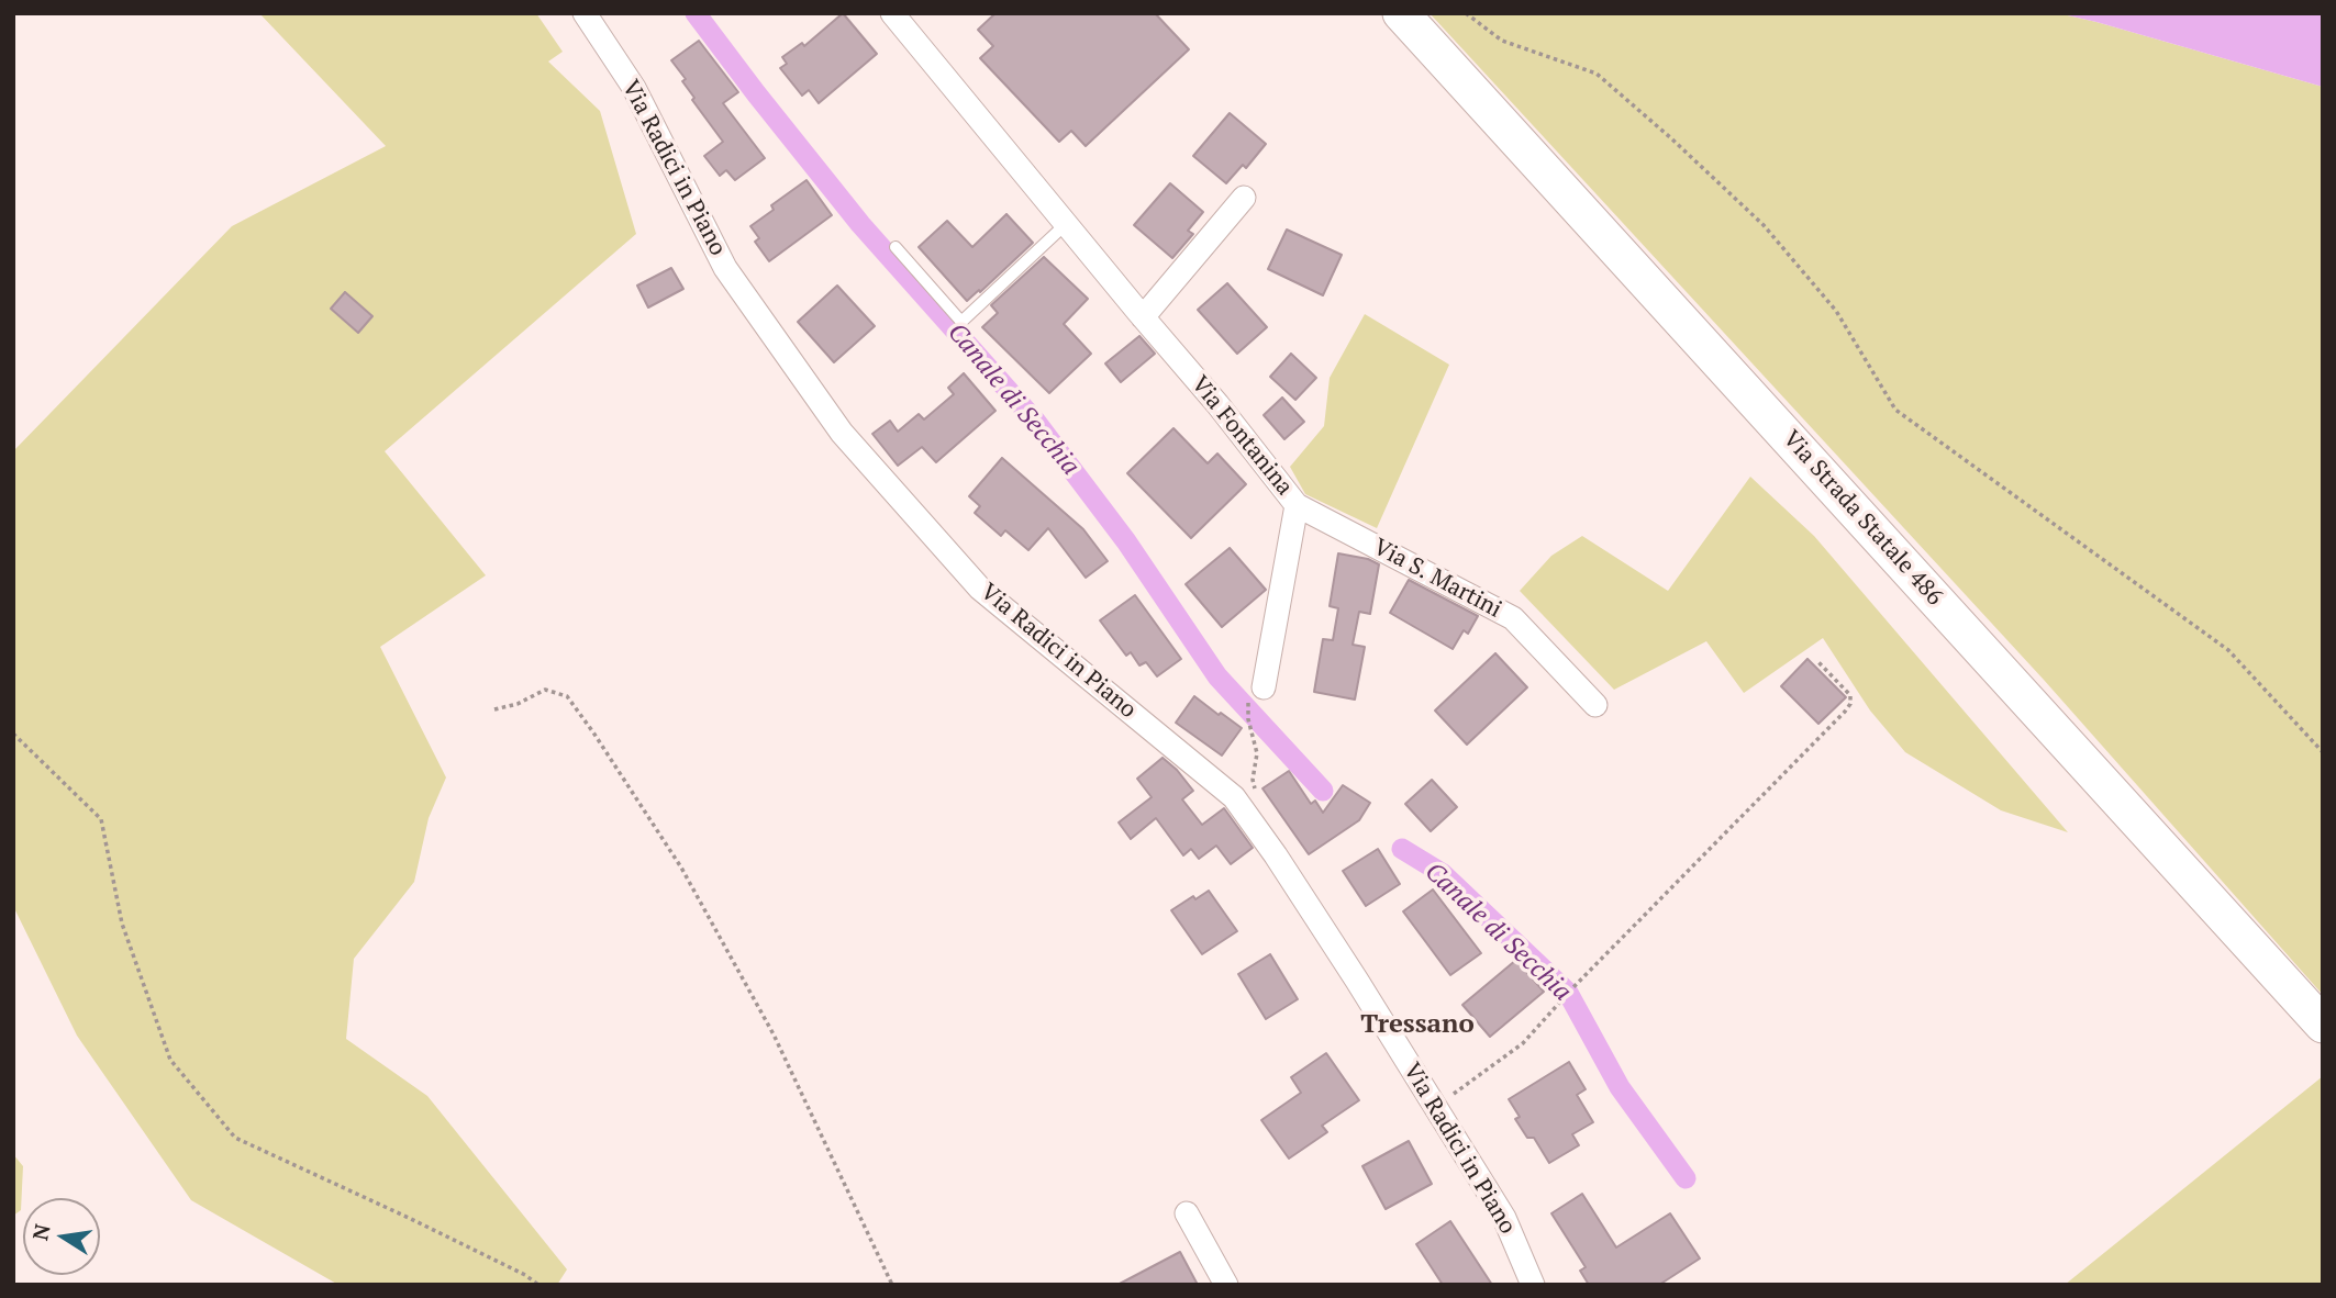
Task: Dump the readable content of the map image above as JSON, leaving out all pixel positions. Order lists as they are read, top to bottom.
{
  "streets": {
    "main road": ["Via Strada Statale 486"],
    "street": ["Via Radici in Piano", "Via Fontanina", "Via S. Martini"]
  },
  "crossings": [
    ["Via Fontanina", "Via S. Martini"]
  ],
  "districts": ["Tressano"],
  "water": ["Canale di Secchia"],
  "north": "left"
}
